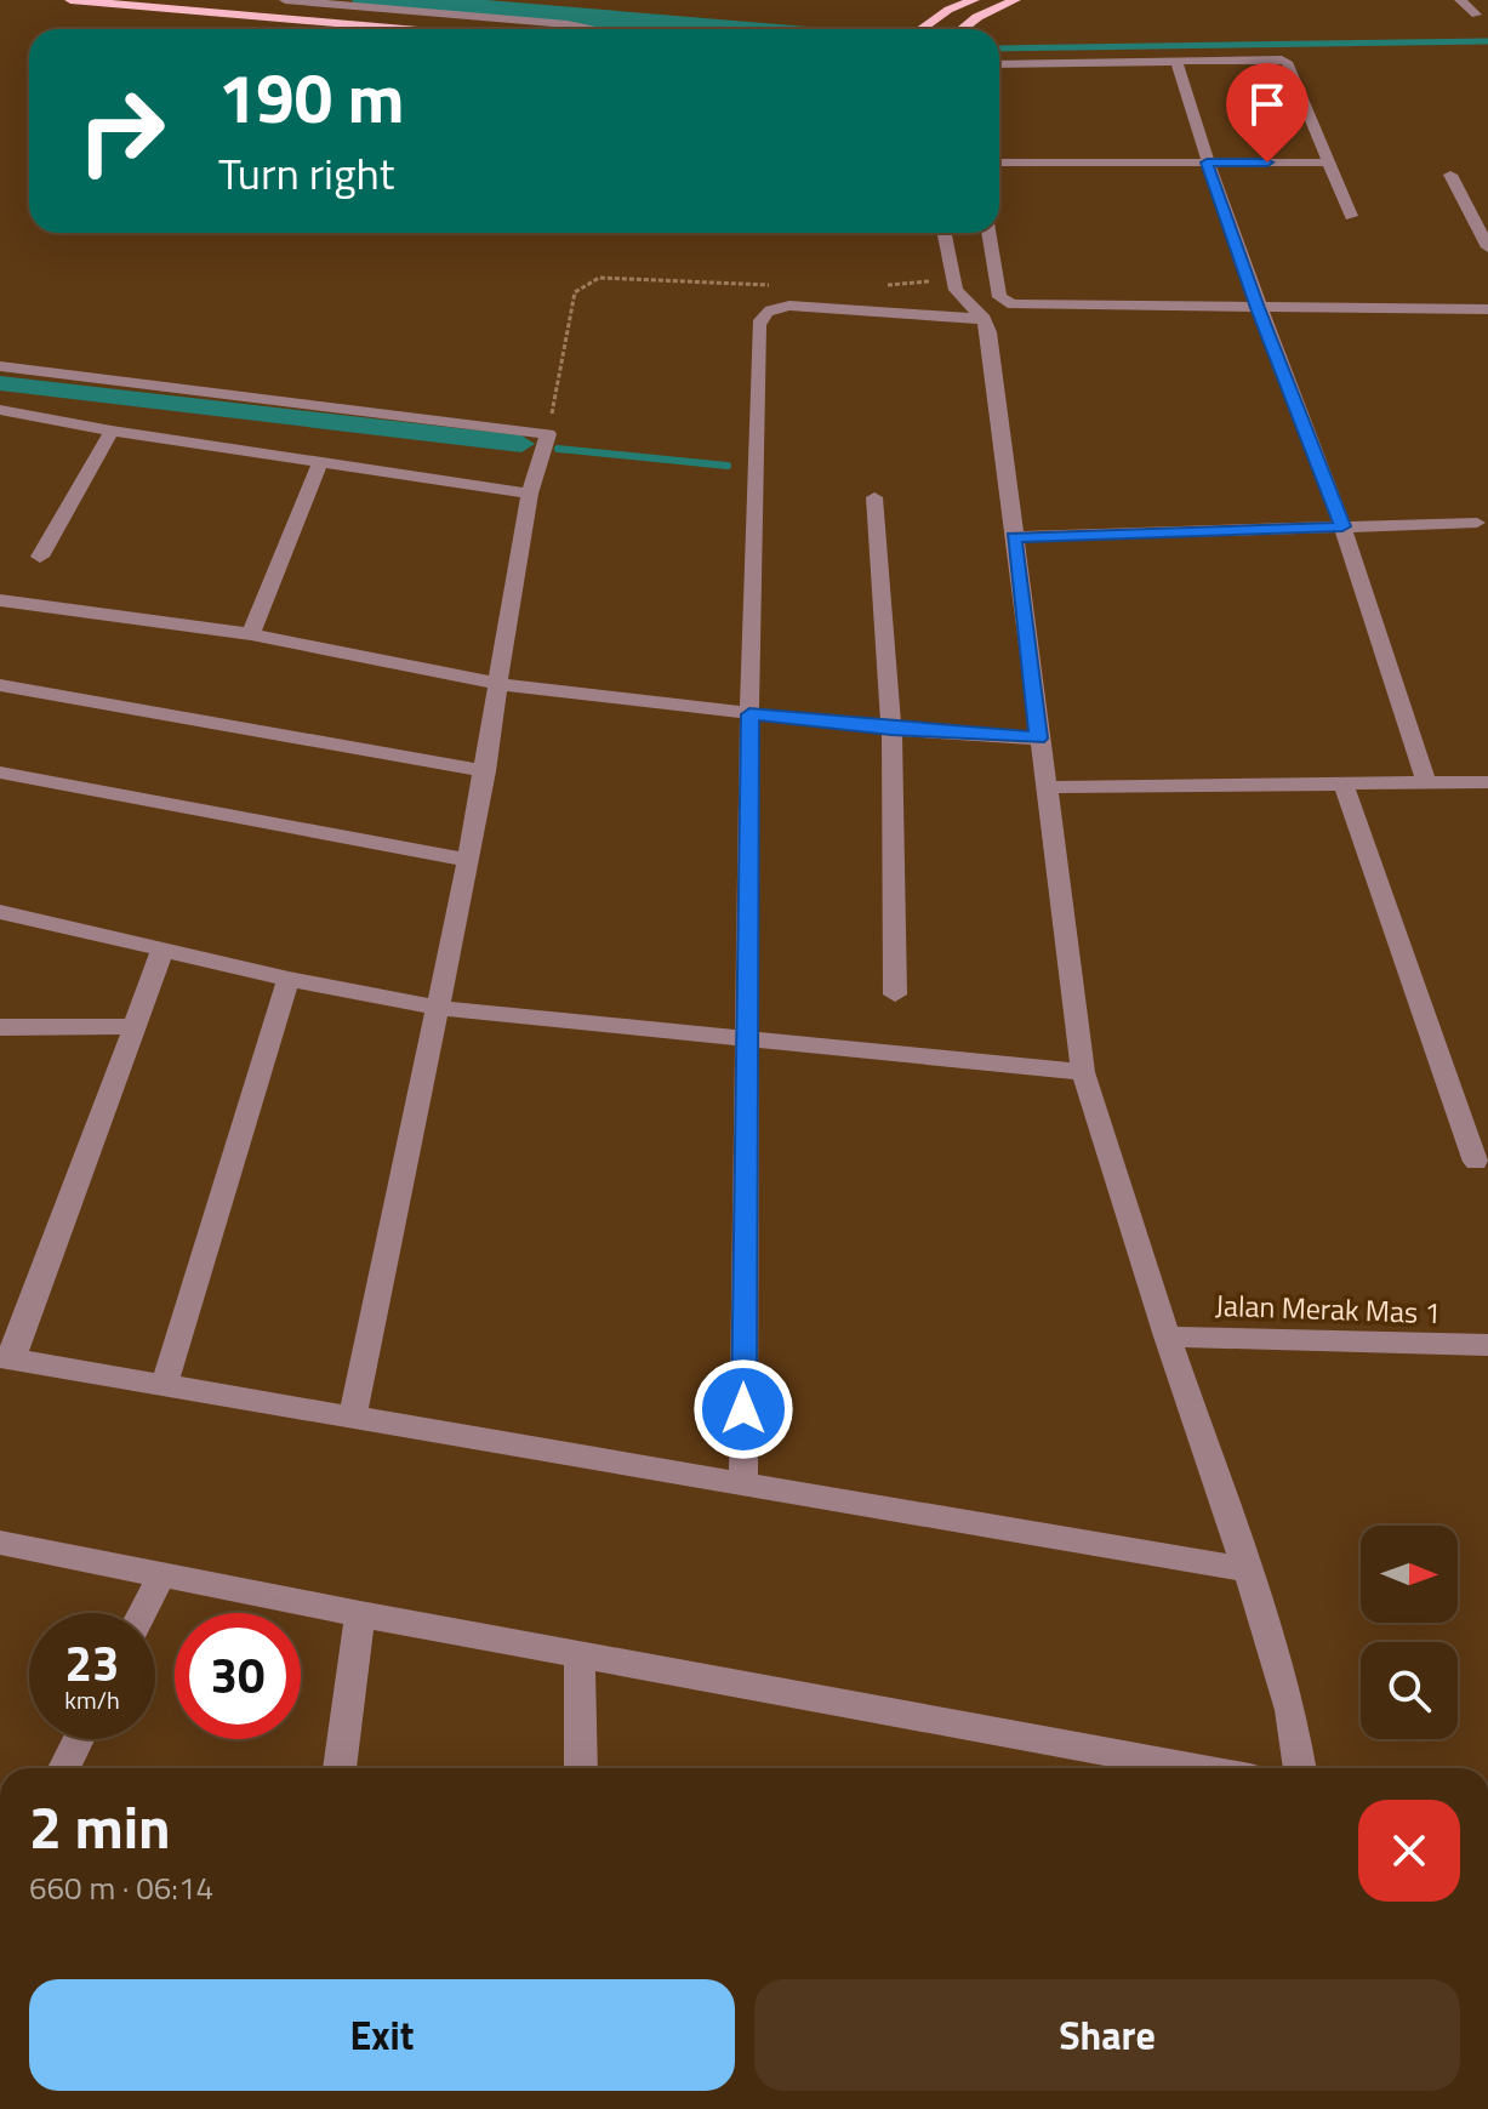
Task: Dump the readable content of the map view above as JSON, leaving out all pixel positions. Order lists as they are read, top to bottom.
{
  "streets": {
    "street": ["Jalan Merak Mas 1"]
  },
  "north": "right",
  "page": {
    "turn": ["190 m", "Turn right"],
    "speed": "23 km/h",
    "limit": "30",
    "heading": ["2 min", "660 m · 06:14"],
    "buttons": ["Exit", "Share"]
  }
}
